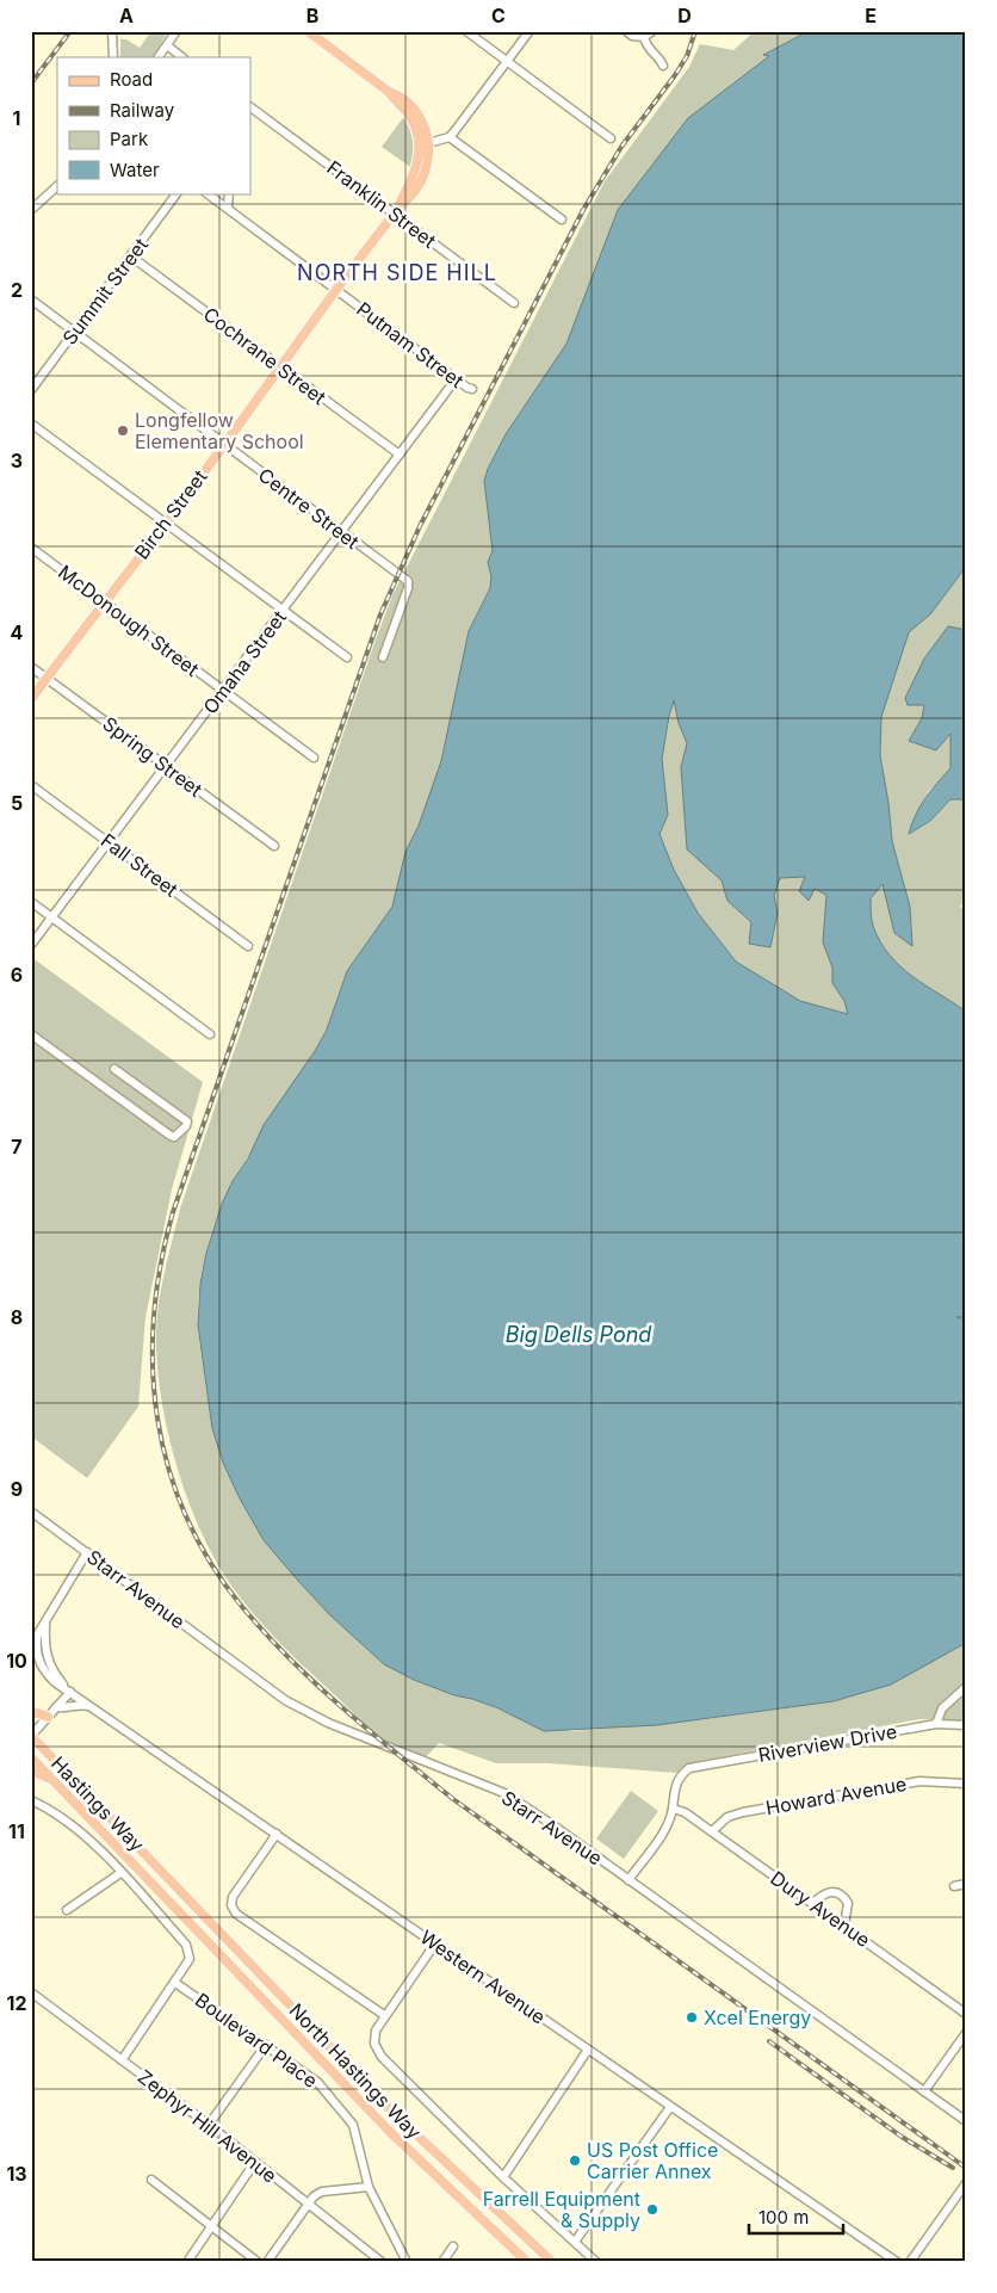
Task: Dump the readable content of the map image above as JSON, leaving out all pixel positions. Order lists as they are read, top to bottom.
{
  "streets": {
    "main road": ["Birch Street", "Hastings Way", "North Hastings Way"],
    "street": [
      "Franklin Street",
      "Summit Street",
      "Putnam Street",
      "Cochrane Street",
      "Centre Street",
      "McDonough Street",
      "Omaha Street",
      "Spring Street",
      "Fall Street",
      "Starr Avenue",
      "Riverview Drive",
      "Howard Avenue",
      "Dury Avenue",
      "Western Avenue",
      "Boulevard Place",
      "Zephyr Hill Avenue"
    ]
  },
  "crossings": [
    ["Franklin Street", "Birch Street"],
    ["Summit Street", "Cochrane Street"],
    ["Summit Street", "Centre Street"],
    ["Putnam Street", "Birch Street"],
    ["Putnam Street", "Omaha Street"],
    ["Cochrane Street", "Birch Street"],
    ["Cochrane Street", "Omaha Street"],
    ["Centre Street", "Birch Street"],
    ["Centre Street", "Omaha Street"],
    ["Birch Street", "McDonough Street"],
    ["Birch Street", "Spring Street"],
    ["McDonough Street", "Omaha Street"],
    ["Omaha Street", "Spring Street"],
    ["Omaha Street", "Fall Street"],
    ["Starr Avenue", "Western Avenue"],
    ["Riverview Drive", "Dury Avenue"],
    ["Howard Avenue", "Dury Avenue"],
    ["Hastings Way", "North Hastings Way"]
  ],
  "districts": ["NORTH SIDE HILL"],
  "water": ["Big Dells Pond"],
  "places": [
    "Longfellow Elementary School",
    "Xcel Energy",
    "US Post Office Carrier Annex",
    "Farrell Equipment & Supply"
  ],
  "legend": [
    "Road",
    "Railway",
    "Park",
    "Water"
  ],
  "scale_bar": "100 m",
  "grid": {
    "columns": [
      "A",
      "B",
      "C",
      "D",
      "E"
    ],
    "rows": [
      "1",
      "2",
      "3",
      "4",
      "5",
      "6",
      "7",
      "8",
      "9",
      "10",
      "11",
      "12",
      "13"
    ]
  }
}
